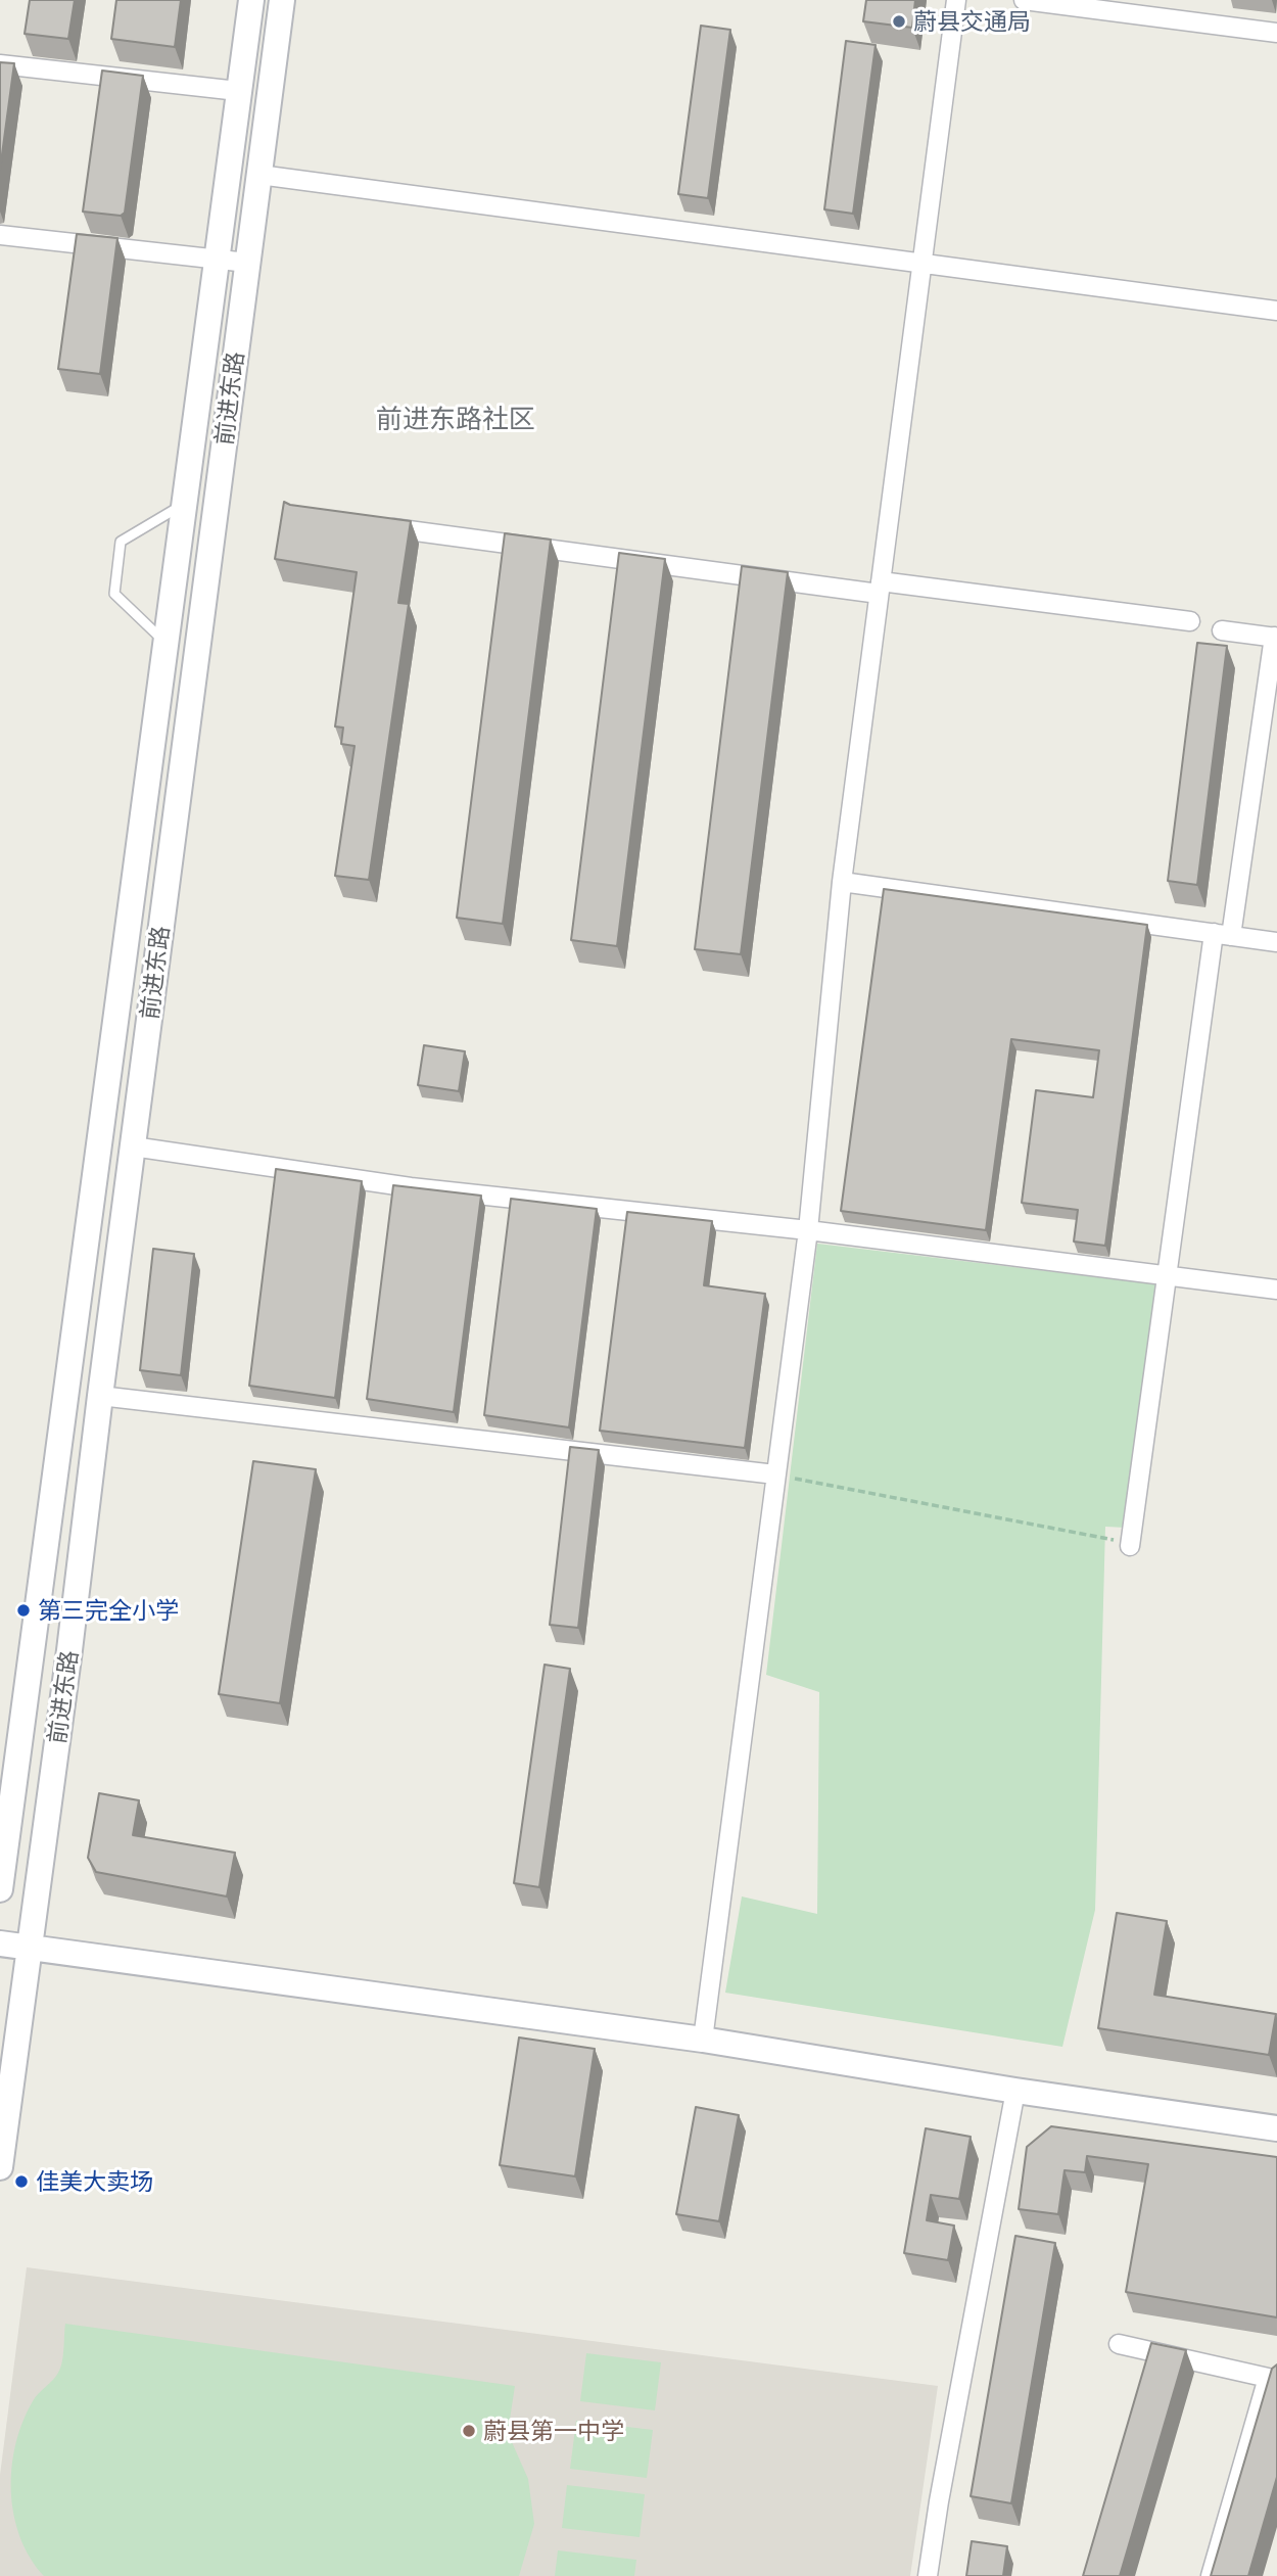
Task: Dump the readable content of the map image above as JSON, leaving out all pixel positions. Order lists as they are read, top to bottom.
{
  "streets": {
    "main road": ["前进东路"]
  },
  "districts": ["前进东路社区"],
  "places": [
    "蔚县交通局",
    "第三完全小学",
    "佳美大卖场",
    "蔚县第一中学"
  ]
}
